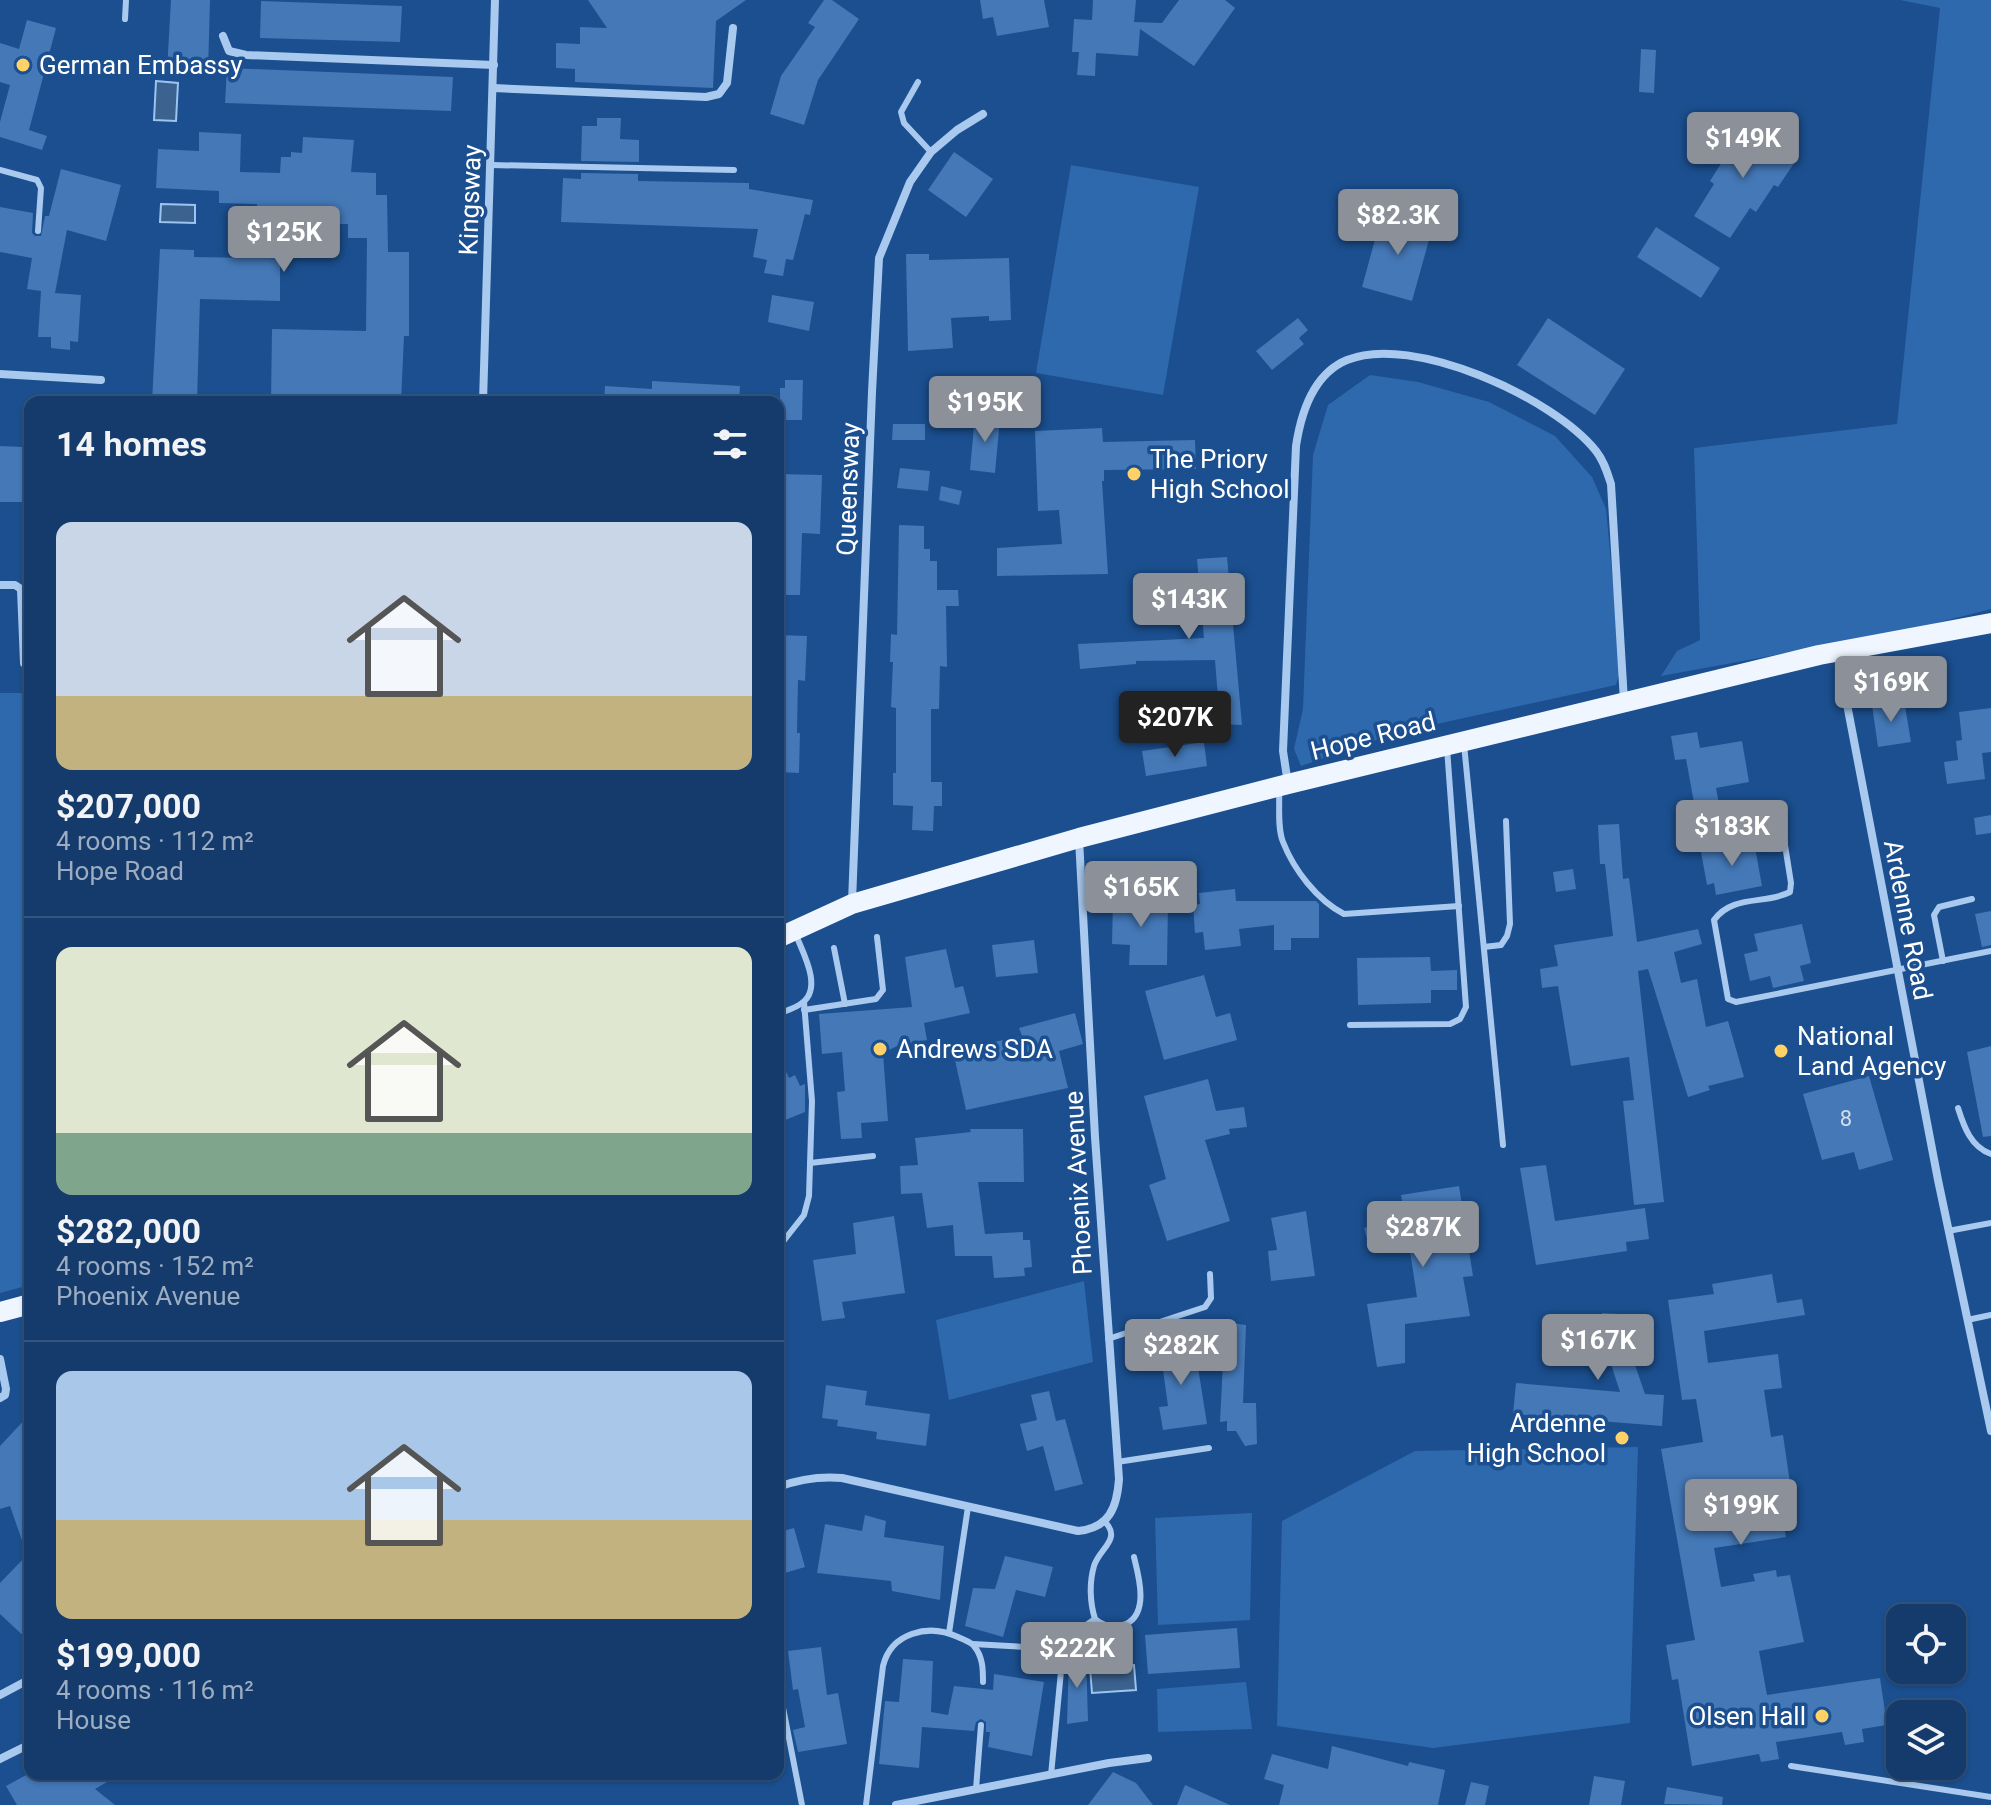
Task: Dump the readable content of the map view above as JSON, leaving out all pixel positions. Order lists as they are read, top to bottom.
{
  "streets": {
    "main road": ["Hope Road"],
    "street": [
      "Kingsway",
      "Queensway",
      "Ardenne Road",
      "Phoenix Avenue"
    ]
  },
  "crossings": [
    ["Queensway", "Hope Road"],
    ["Hope Road", "Ardenne Road"],
    ["Hope Road", "Phoenix Avenue"]
  ],
  "places": [
    "German Embassy",
    "The Priory High School",
    "Andrews SDA",
    "National Land Agency",
    "Ardenne High School",
    "Olsen Hall"
  ],
  "house_numbers": ["8"],
  "page": {
    "price": [
      "$149K",
      "$82.3K",
      "$125K",
      "$195K",
      "$143K",
      "$169K",
      "$207K",
      "$183K",
      "$165K",
      "$287K",
      "$167K",
      "$282K",
      "$199K",
      "$222K"
    ],
    "heading": "14 homes",
    "list": [
      {
        "name": "$207,000",
        "note": "4 rooms · 112 m² · Hope Road"
      },
      {
        "name": "$282,000",
        "note": "4 rooms · 152 m² · Phoenix Avenue"
      },
      {
        "name": "$199,000",
        "note": "4 rooms · 116 m² · House"
      }
    ]
  }
}
